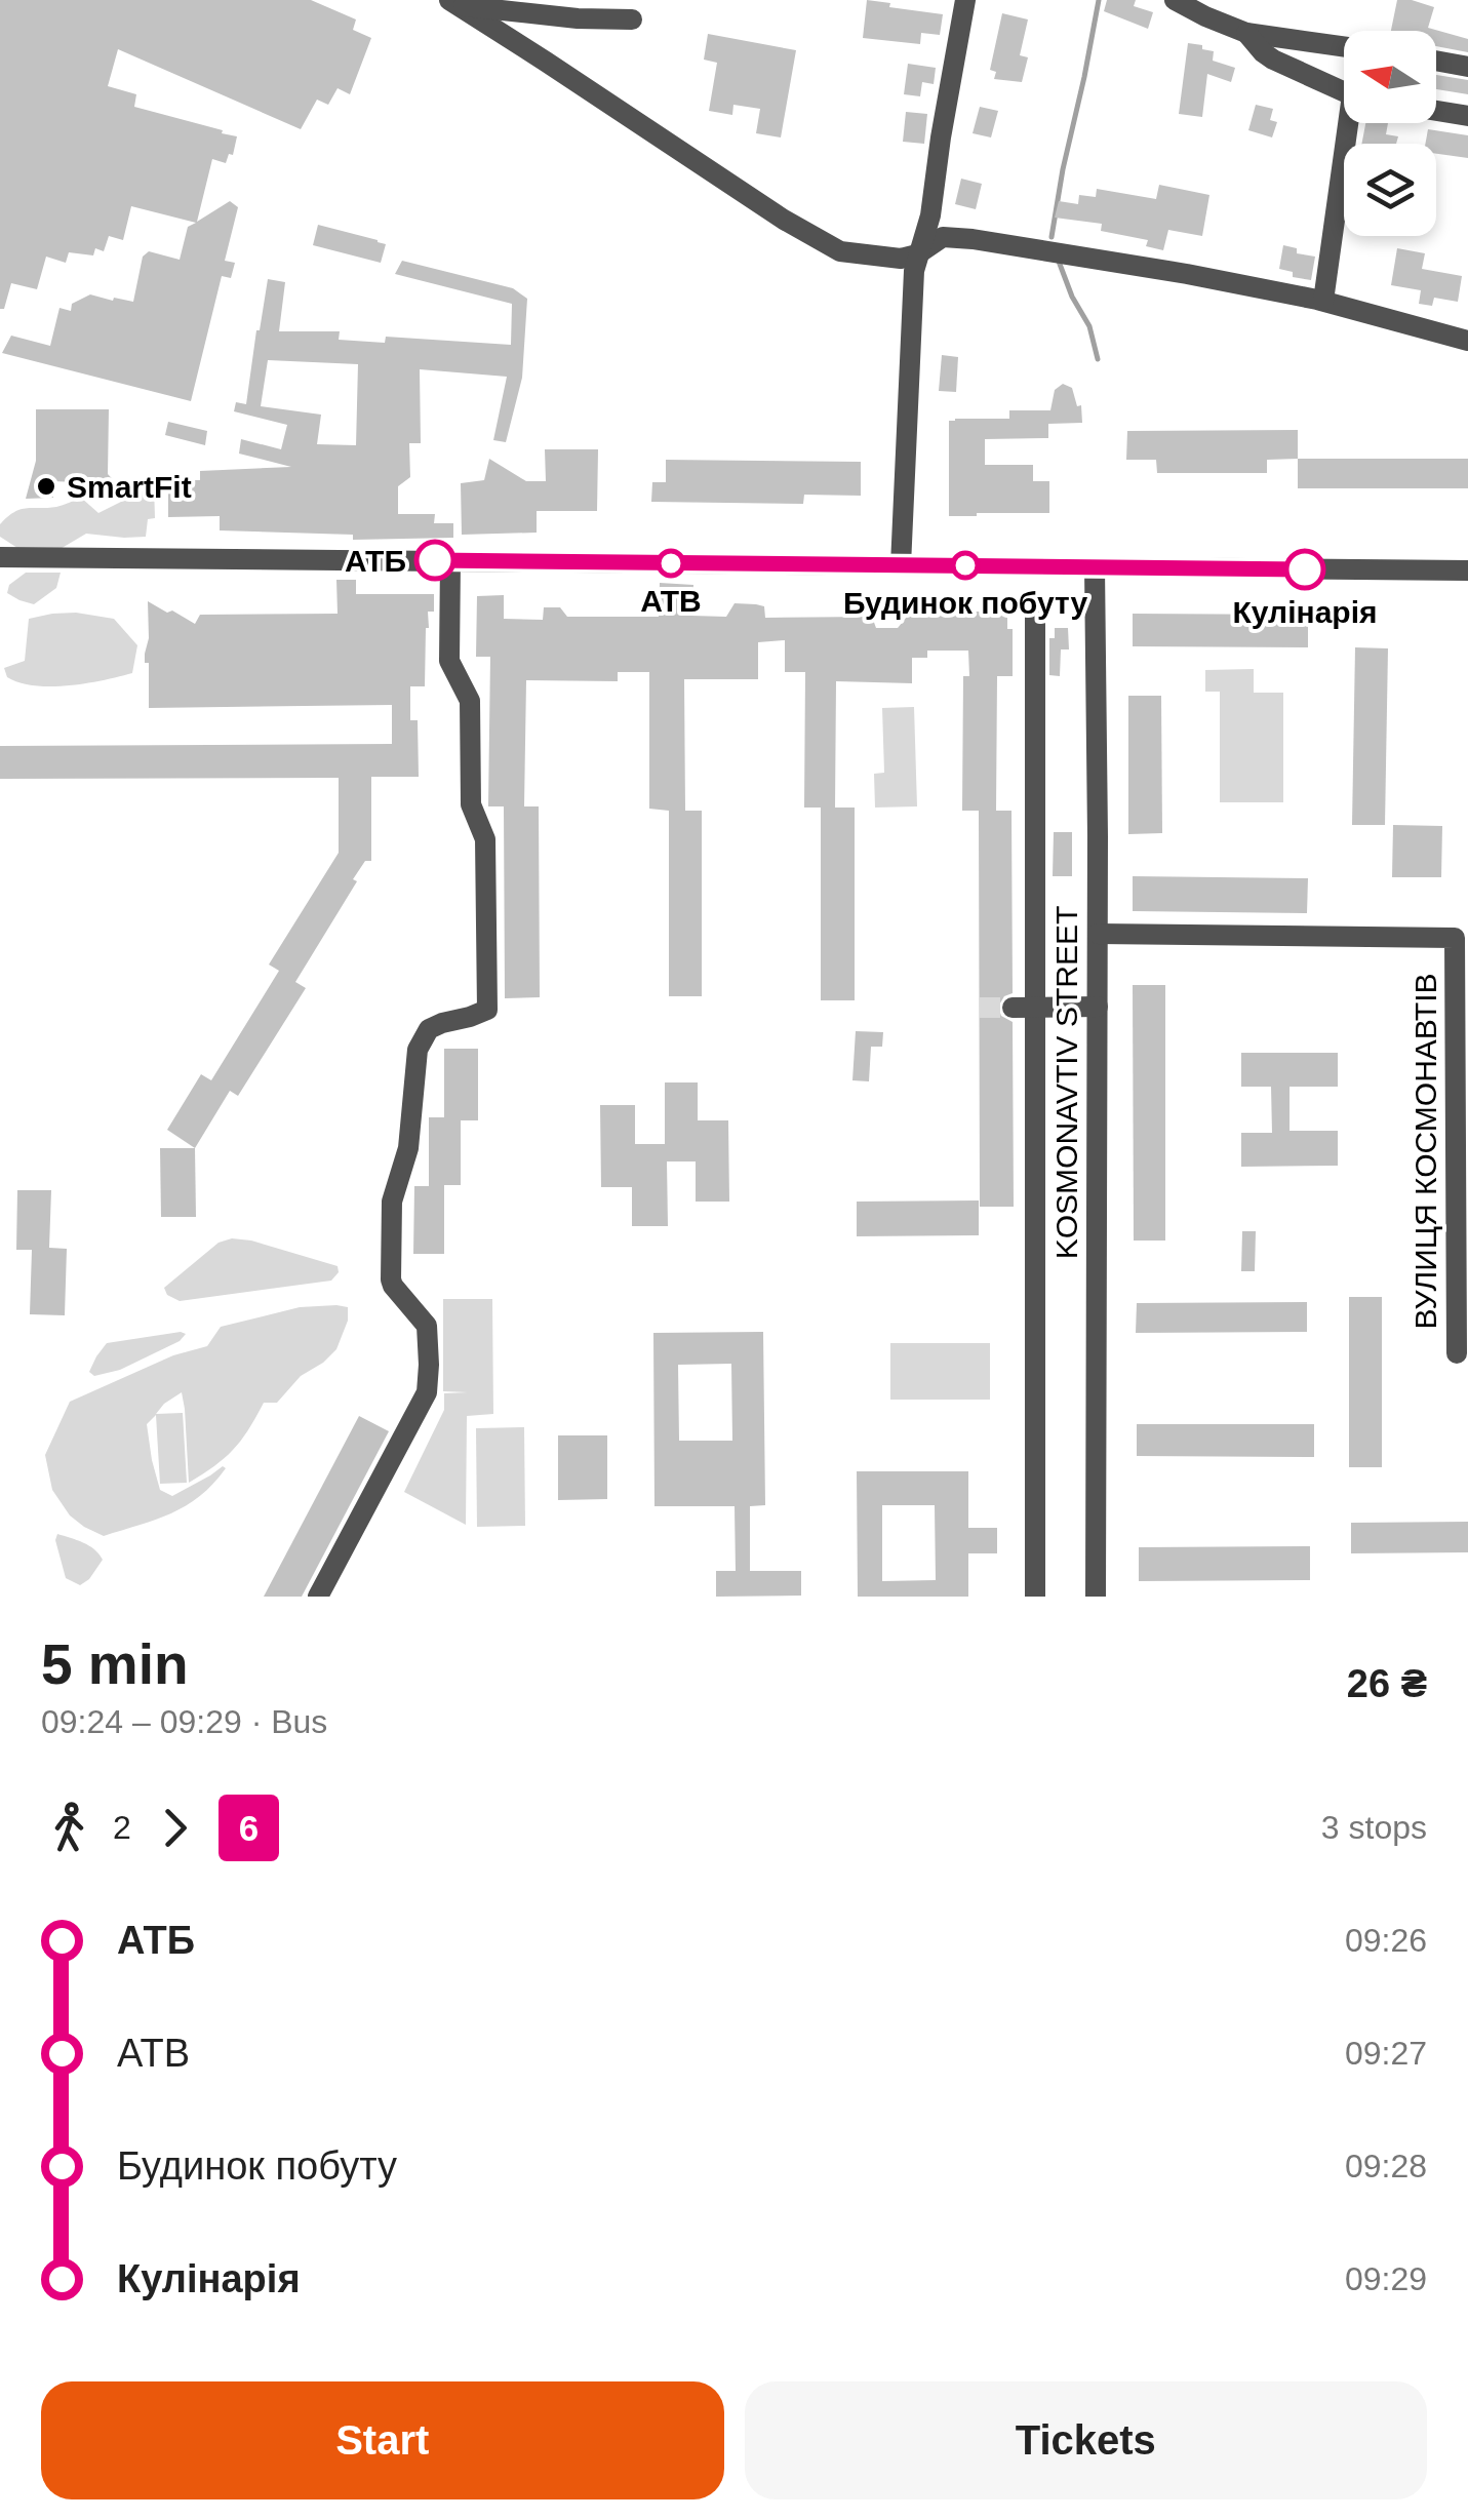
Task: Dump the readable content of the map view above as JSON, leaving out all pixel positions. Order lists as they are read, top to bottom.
{
  "streets": {
    "street": ["KOSMONAVTIV STREET", "ВУЛИЦЯ КОСМОНАВТІВ"]
  },
  "crossings": [
    ["KOSMONAVTIV STREET", "ВУЛИЦЯ КОСМОНАВТІВ"]
  ],
  "places": [
    "SmartFit",
    "АТБ",
    "ATB",
    "Будинок побуту",
    "Кулінарія"
  ],
  "lines": ["bus line 6"],
  "north": "left",
  "page": {
    "heading": ["5 min", "09:24 – 09:29 · Bus", "26 ₴"],
    "legs": ["2", "6", "3 stops"],
    "list": [
      {
        "name": "АТБ",
        "value": "09:26"
      },
      {
        "name": "ATB",
        "value": "09:27"
      },
      {
        "name": "Будинок побуту",
        "value": "09:28"
      },
      {
        "name": "Кулінарія",
        "value": "09:29"
      }
    ],
    "buttons": ["Start", "Tickets"]
  }
}
